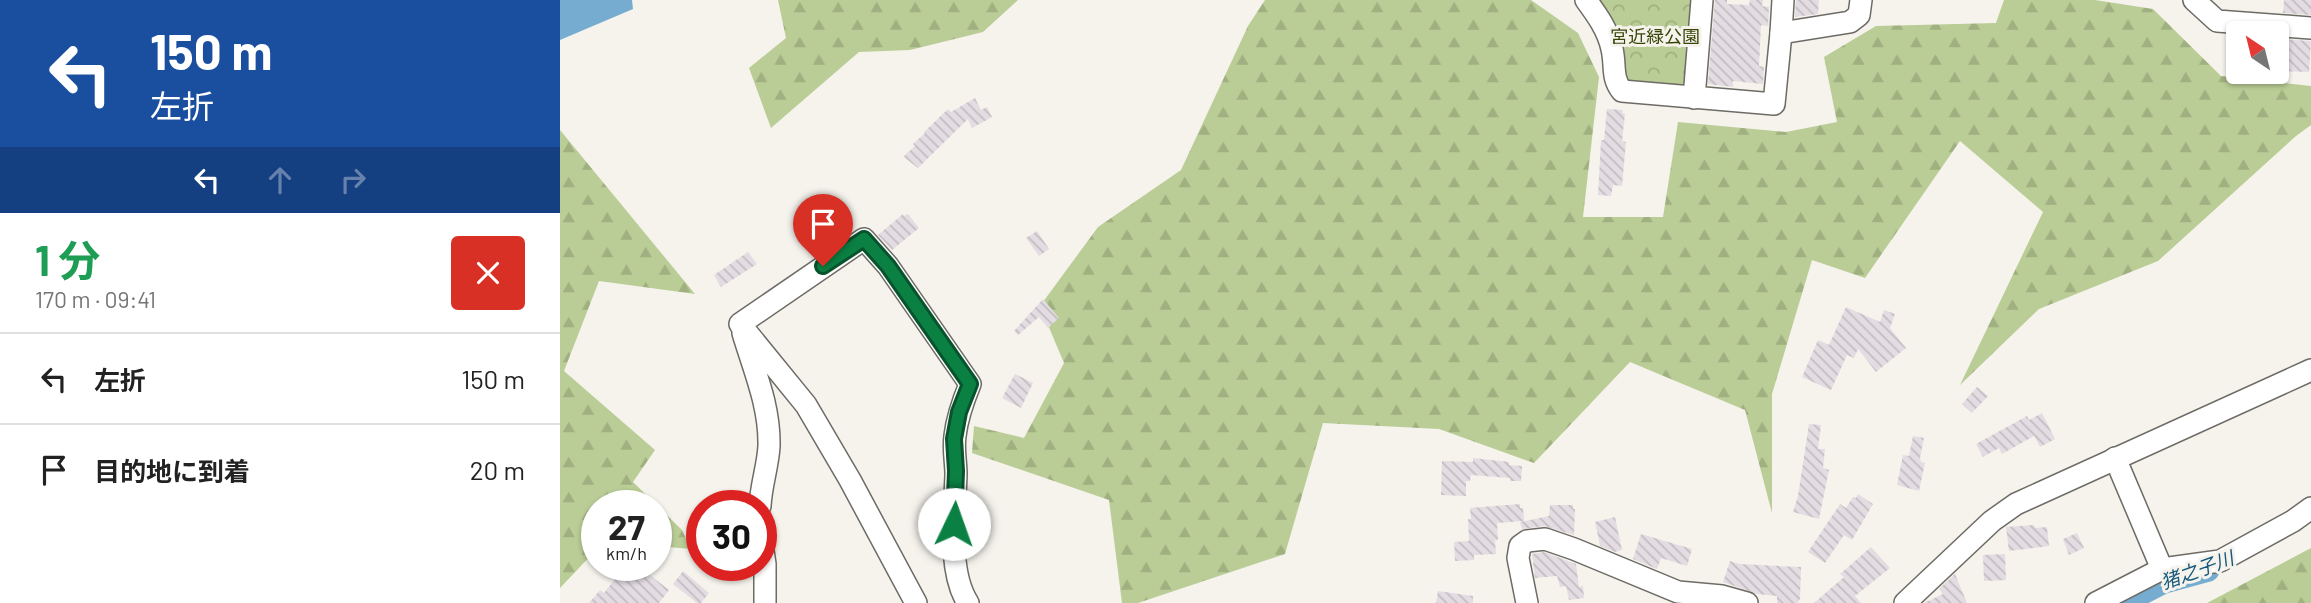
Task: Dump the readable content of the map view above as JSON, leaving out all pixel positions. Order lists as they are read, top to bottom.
{
  "water": ["猪之子川"],
  "parks": ["宮近緑公園"],
  "north": "top left",
  "page": {
    "turn": ["150 m", "左折"],
    "heading": ["1 分", "170 m · 09:41"],
    "list": [
      {
        "name": "左折",
        "value": "150 m"
      },
      {
        "name": "目的地に到着",
        "value": "20 m"
      }
    ],
    "speed": "27 km/h",
    "limit": "30"
  }
}
